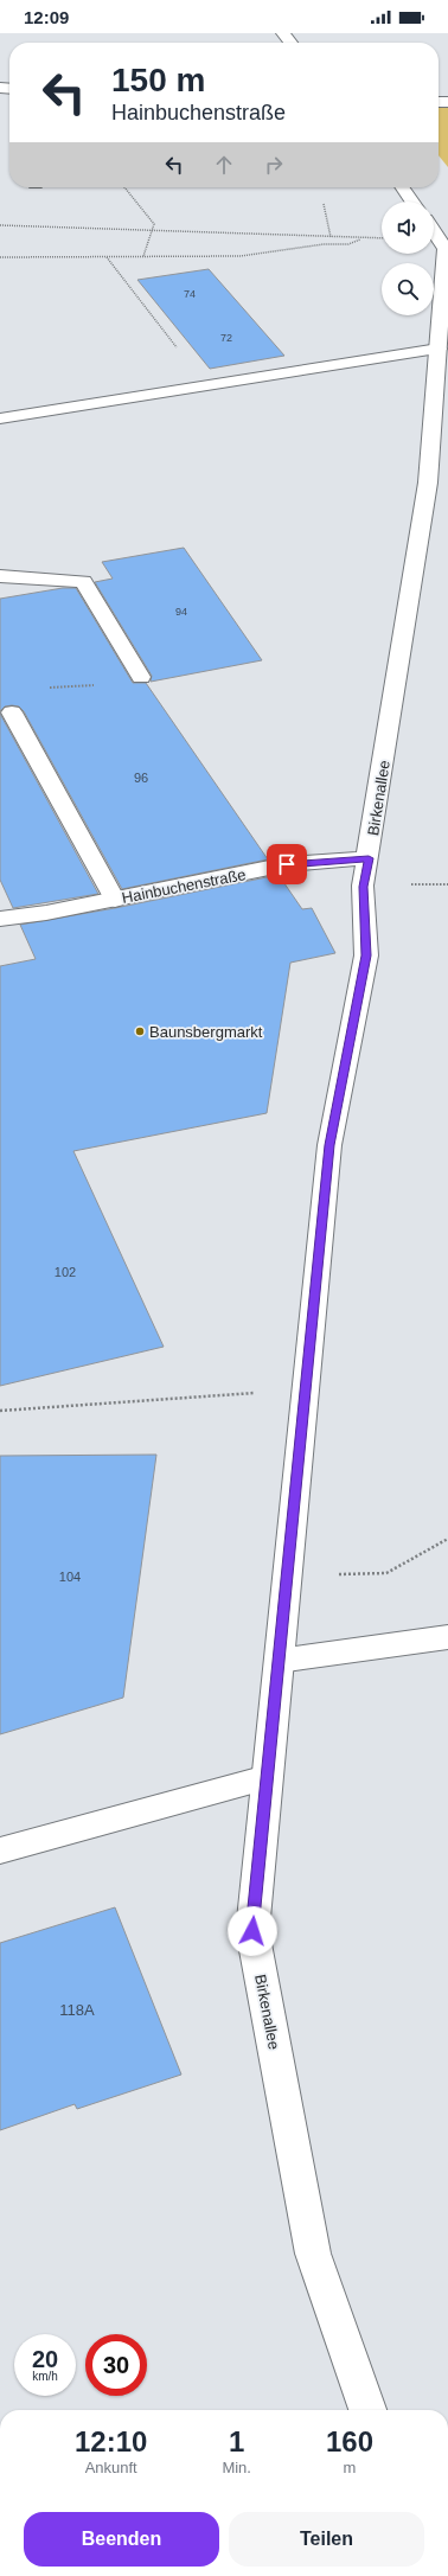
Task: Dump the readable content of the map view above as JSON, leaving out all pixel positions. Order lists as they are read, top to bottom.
{
  "streets": {
    "street": ["Birkenallee", "Hainbuchenstraße"]
  },
  "crossings": [
    ["Birkenallee", "Hainbuchenstraße"]
  ],
  "places": ["Baunsbergmarkt"],
  "house_numbers": [
    "74",
    "72",
    "94",
    "96",
    "102",
    "104",
    "118A"
  ],
  "page": {
    "status": "12:09",
    "turn": ["150 m", "Hainbuchenstraße"],
    "speed": "20 km/h",
    "limit": "30",
    "eta": [
      "12:10",
      "Ankunft",
      "1",
      "Min.",
      "160",
      "m"
    ],
    "buttons": ["Beenden", "Teilen"]
  }
}
